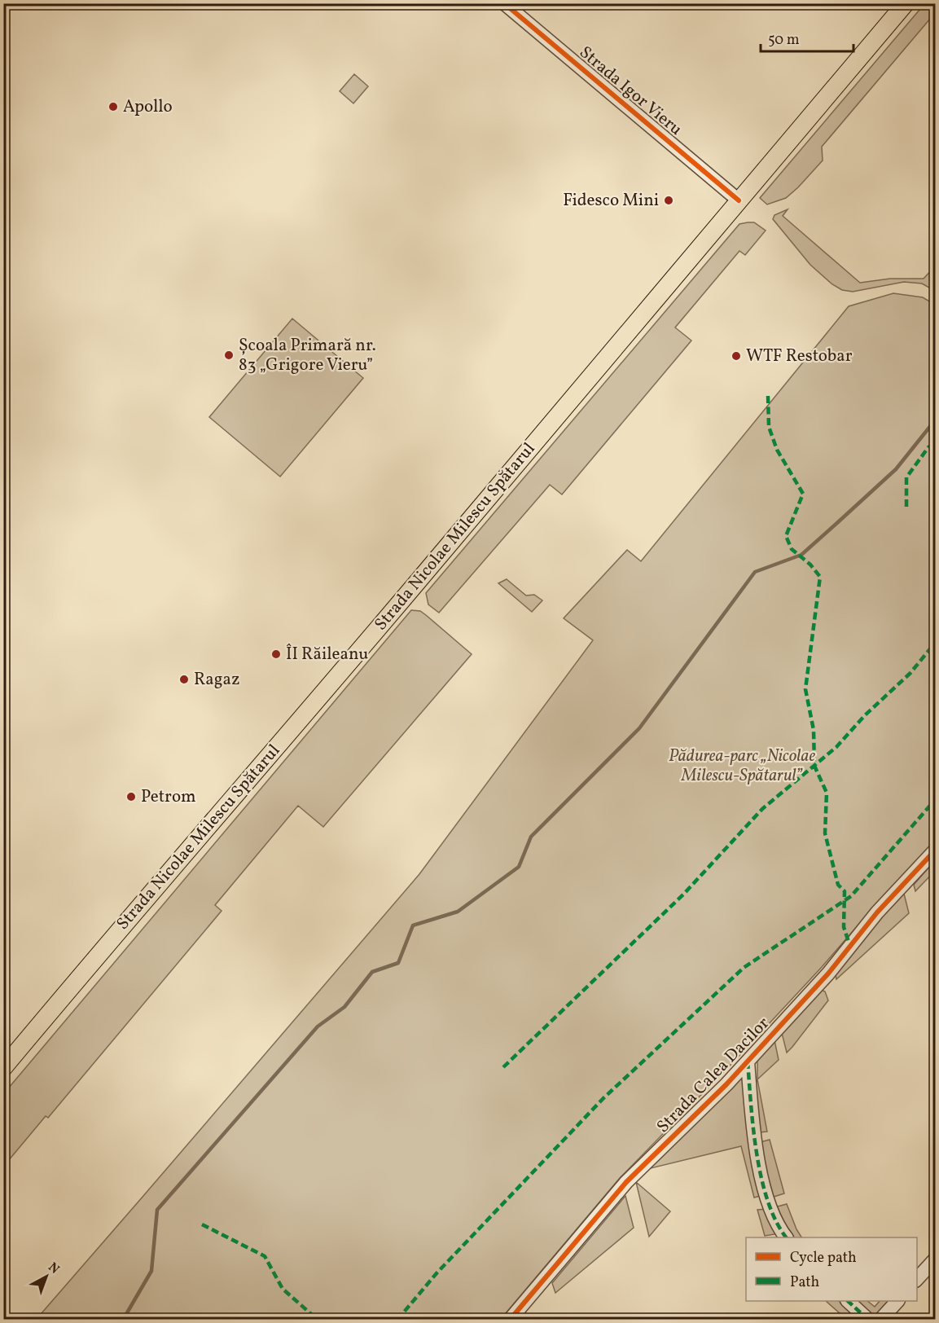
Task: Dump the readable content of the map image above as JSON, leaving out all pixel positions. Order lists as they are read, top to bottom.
{
  "streets": {
    "main road": ["Strada Nicolae Milescu Spătarul"],
    "street": ["Strada Igor Vieru", "Strada Calea Dacilor"]
  },
  "crossings": [
    ["Strada Igor Vieru", "Strada Nicolae Milescu Spătarul"]
  ],
  "parks": ["Pădurea-parc „Nicolae Milescu-Spătarul”"],
  "places": [
    "Apollo",
    "Fidesco Mini",
    "Școala Primară nr. 83 „Grigore Vieru”",
    "WTF Restobar",
    "ÎI Răileanu",
    "Ragaz",
    "Petrom"
  ],
  "legend": ["Cycle path", "Path"],
  "scale_bar": "50 m",
  "north": "top right"
}
